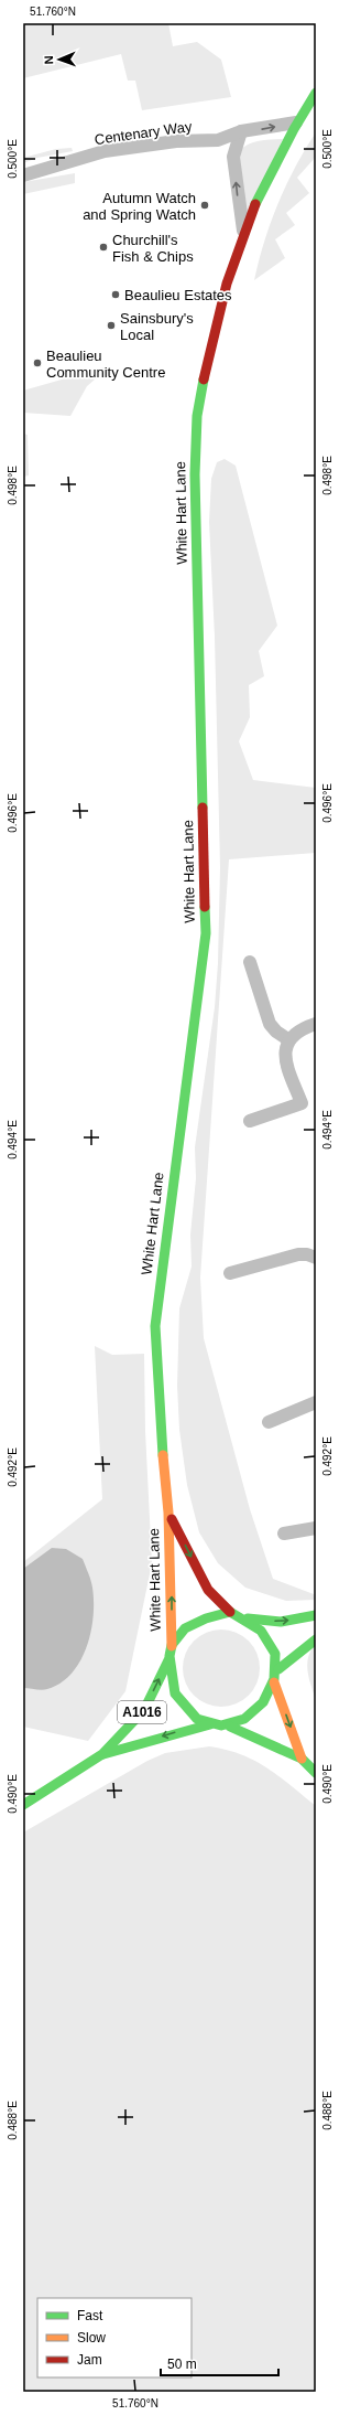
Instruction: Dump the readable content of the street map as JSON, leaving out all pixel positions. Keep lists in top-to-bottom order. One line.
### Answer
{"streets":{"street":["Centenary Way","White Hart Lane","A1016"]},"crossings":[["Centenary Way","White Hart Lane"],["White Hart Lane","A1016"]],"places":["Autumn Watch and Spring Watch","Churchill's Fish & Chips","Beaulieu Estates","Sainsbury's Local","Beaulieu Community Centre"],"legend":["Fast","Slow","Jam"],"scale_bar":"50 m","north":"left","coordinates":["51.760°N","0.500°E","0.498°E","0.496°E","0.494°E","0.492°E","0.490°E","0.488°E"]}
